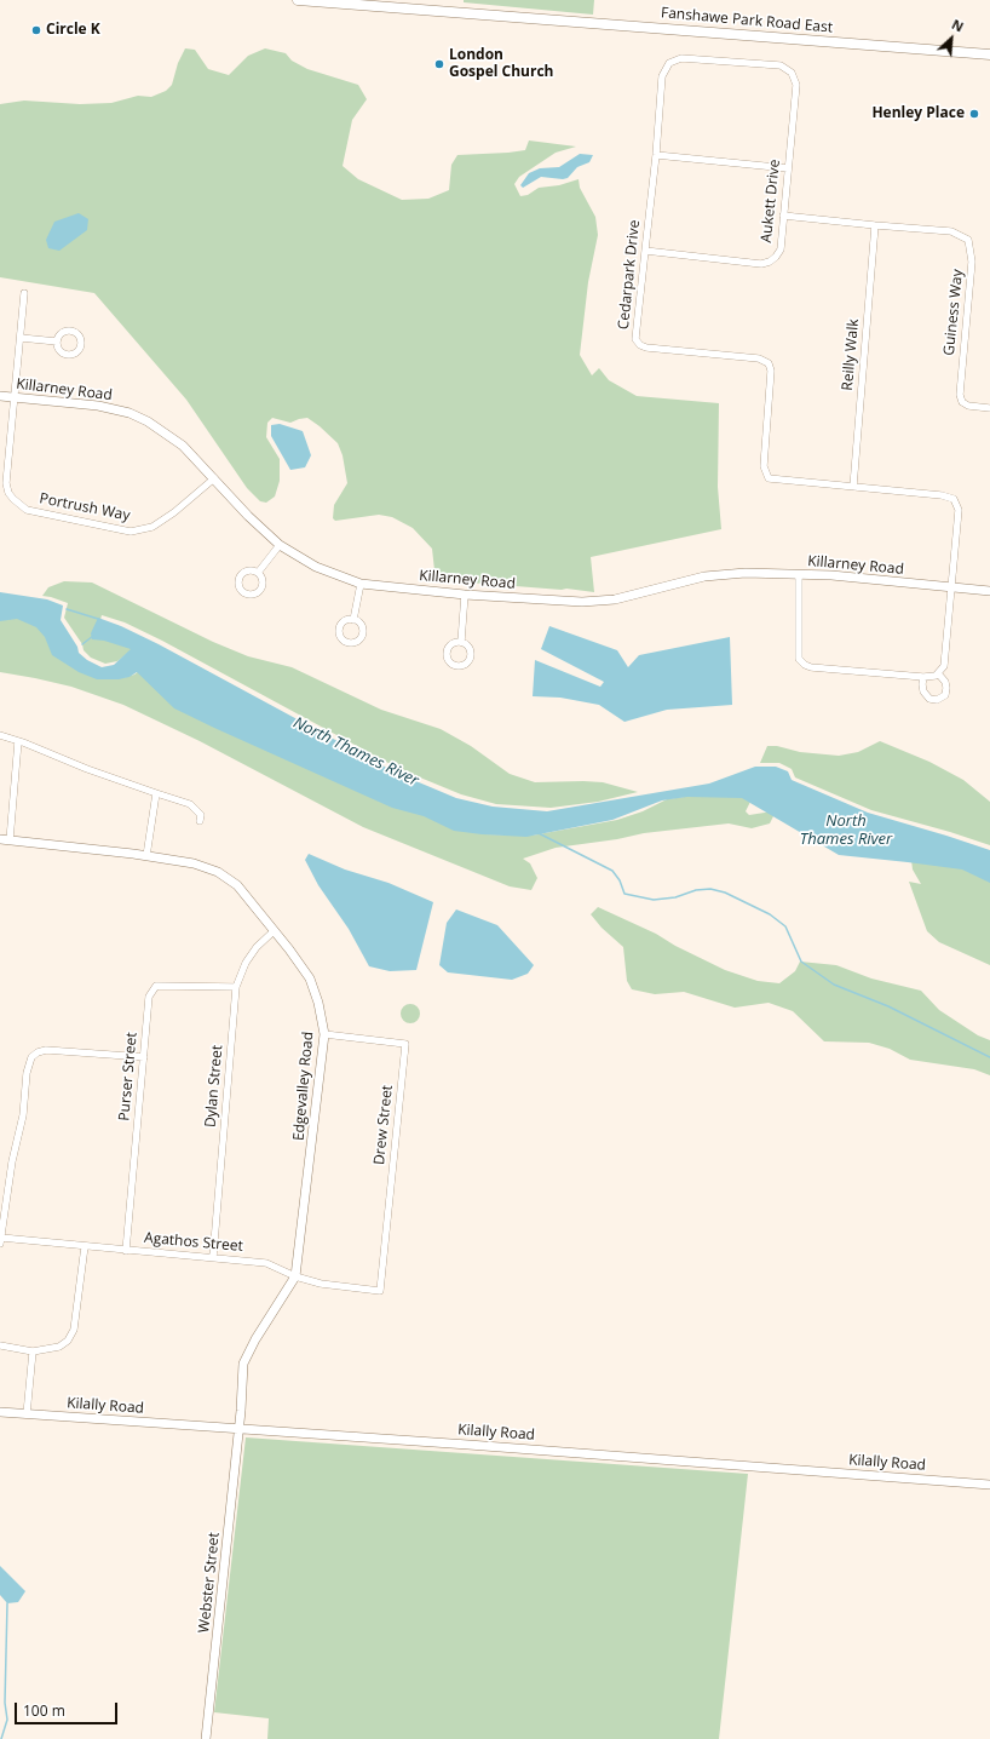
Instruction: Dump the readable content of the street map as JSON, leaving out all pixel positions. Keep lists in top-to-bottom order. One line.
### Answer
{"streets":{"main road":["Fanshawe Park Road East"],"street":["Aukett Drive","Cedarpark Drive","Guiness Way","Reilly Walk","Killarney Road","Portrush Way","Purser Street","Dylan Street","Edgevalley Road","Drew Street","Agathos Street","Kilally Road","Webster Street"]},"crossings":[["Aukett Drive","Cedarpark Drive"],["Aukett Drive","Guiness Way"],["Cedarpark Drive","Reilly Walk"],["Cedarpark Drive","Killarney Road"],["Guiness Way","Reilly Walk"],["Killarney Road","Portrush Way"],["Purser Street","Dylan Street"],["Purser Street","Agathos Street"],["Dylan Street","Edgevalley Road"],["Dylan Street","Agathos Street"],["Edgevalley Road","Drew Street"],["Edgevalley Road","Agathos Street"],["Edgevalley Road","Kilally Road"],["Edgevalley Road","Webster Street"],["Drew Street","Agathos Street"],["Kilally Road","Webster Street"]],"water":["North Thames River"],"places":["Circle K","London Gospel Church","Henley Place"],"scale_bar":"100 m","north":"top right"}
